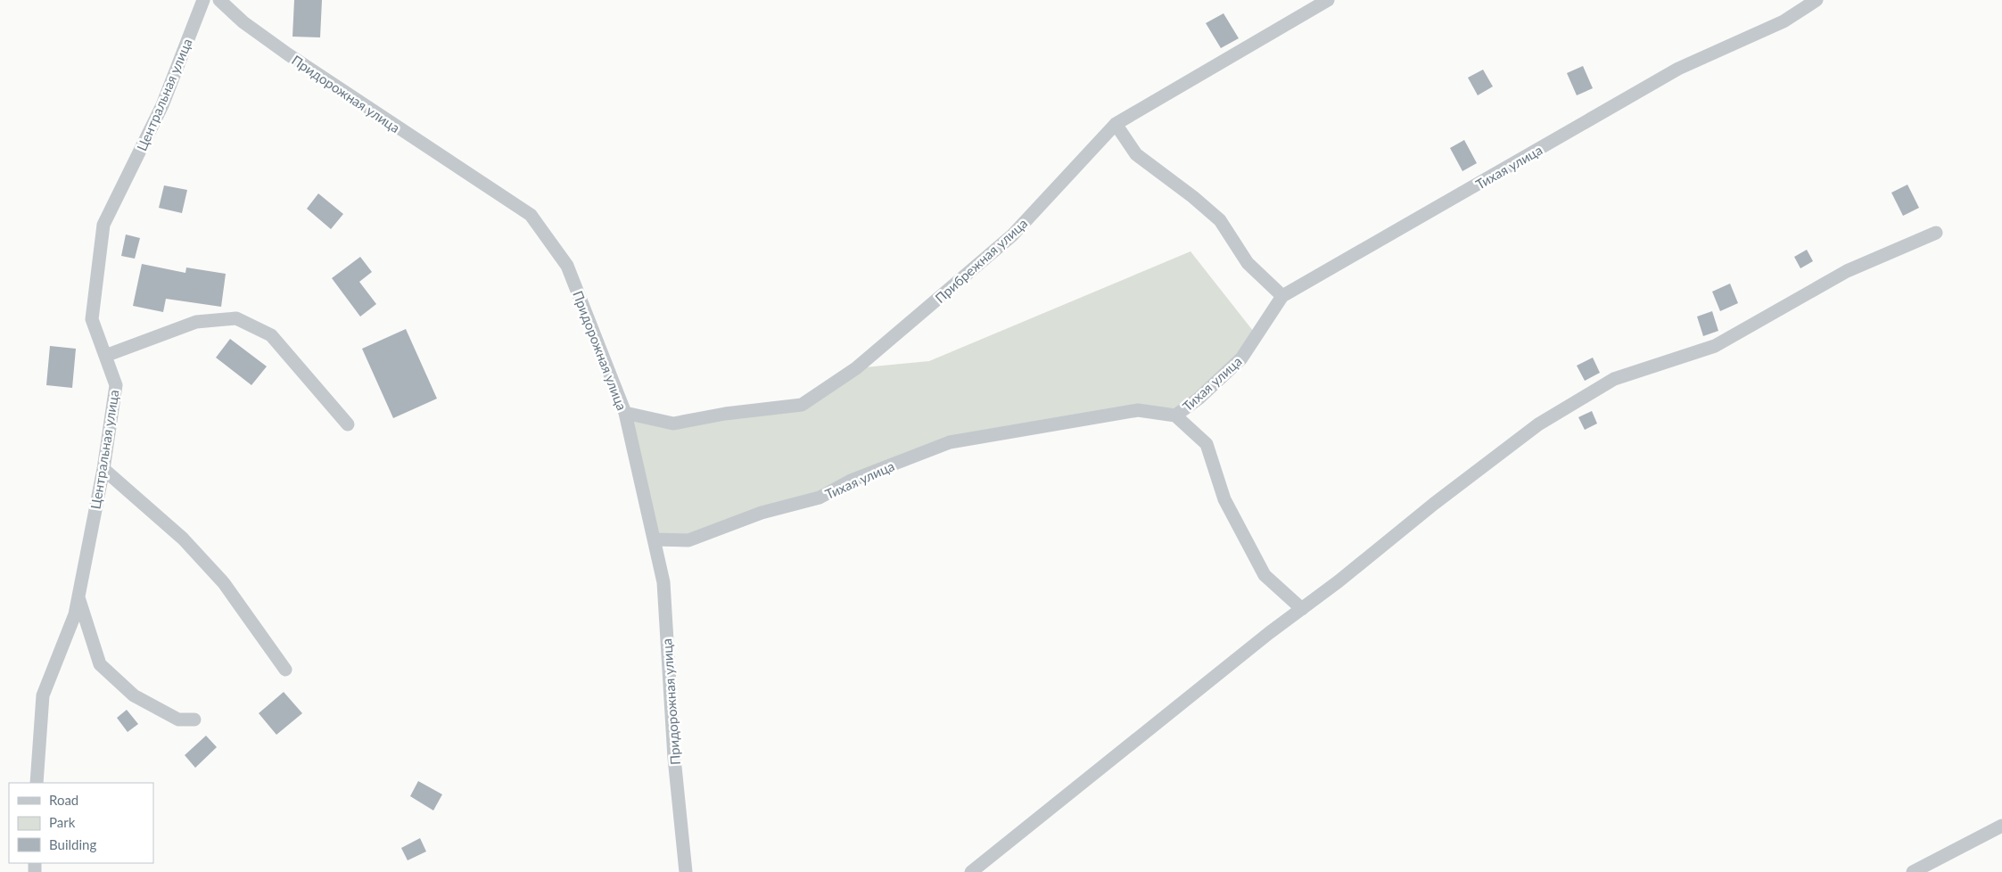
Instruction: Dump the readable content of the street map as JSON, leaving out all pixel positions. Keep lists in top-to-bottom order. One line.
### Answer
{"streets":{"street":["Придорожная улица","Центральная улица","Тихая улица","Прибрежная улица"]},"crossings":[["Придорожная улица","Тихая улица"],["Придорожная улица","Прибрежная улица"]],"legend":["Road","Park","Building"]}
